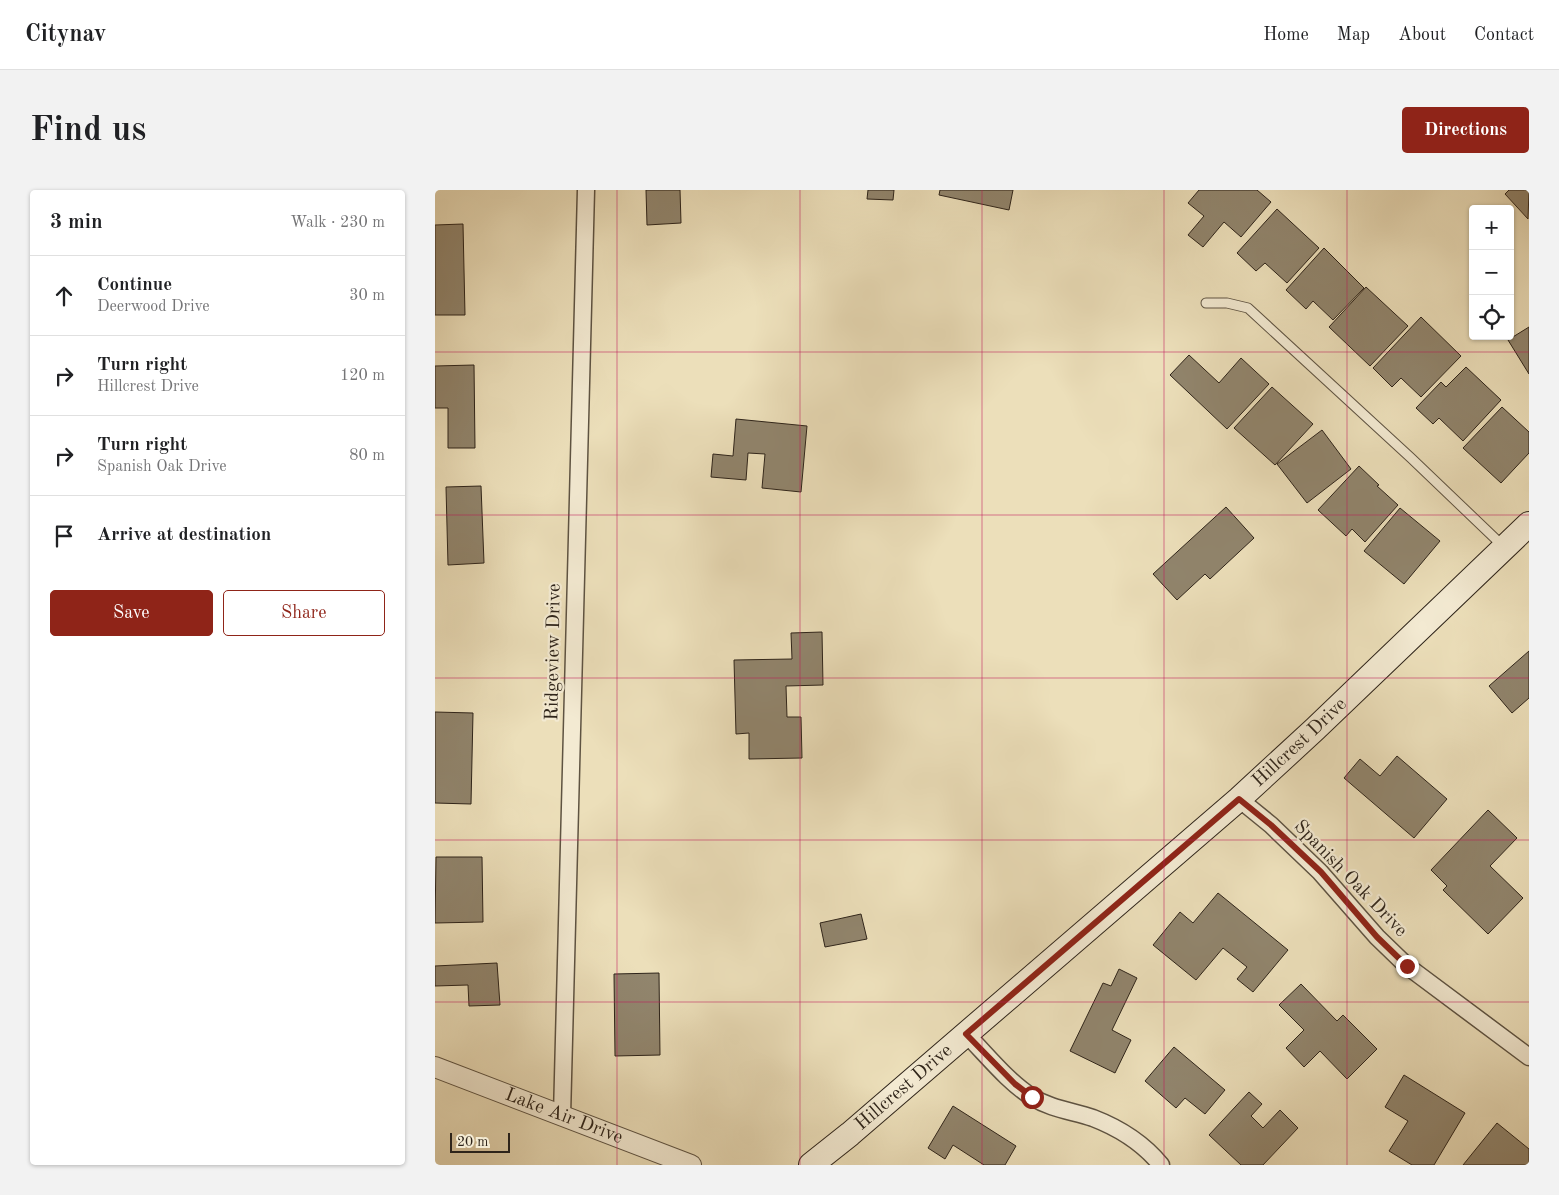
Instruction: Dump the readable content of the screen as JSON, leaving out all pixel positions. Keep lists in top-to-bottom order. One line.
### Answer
{"streets":{"main road":["Hillcrest Drive"],"street":["Ridgeview Drive","Spanish Oak Drive","Lake Air Drive"]},"crossings":[["Ridgeview Drive","Lake Air Drive"],["Hillcrest Drive","Spanish Oak Drive"]],"scale_bar":"20 m","page":{"header":"Citynav","nav":["Home","Map","About","Contact"],"buttons":["Directions",["Save","Share"]],"title":"Find us","heading":["3 min","Walk · 230 m"],"map_buttons":["+","−"],"list":[["Continue","Deerwood Drive","30 m"],["Turn right","Hillcrest Drive","120 m"],["Turn right","Spanish Oak Drive","80 m"],"Arrive at destination"],"scale":"20 m"}}
